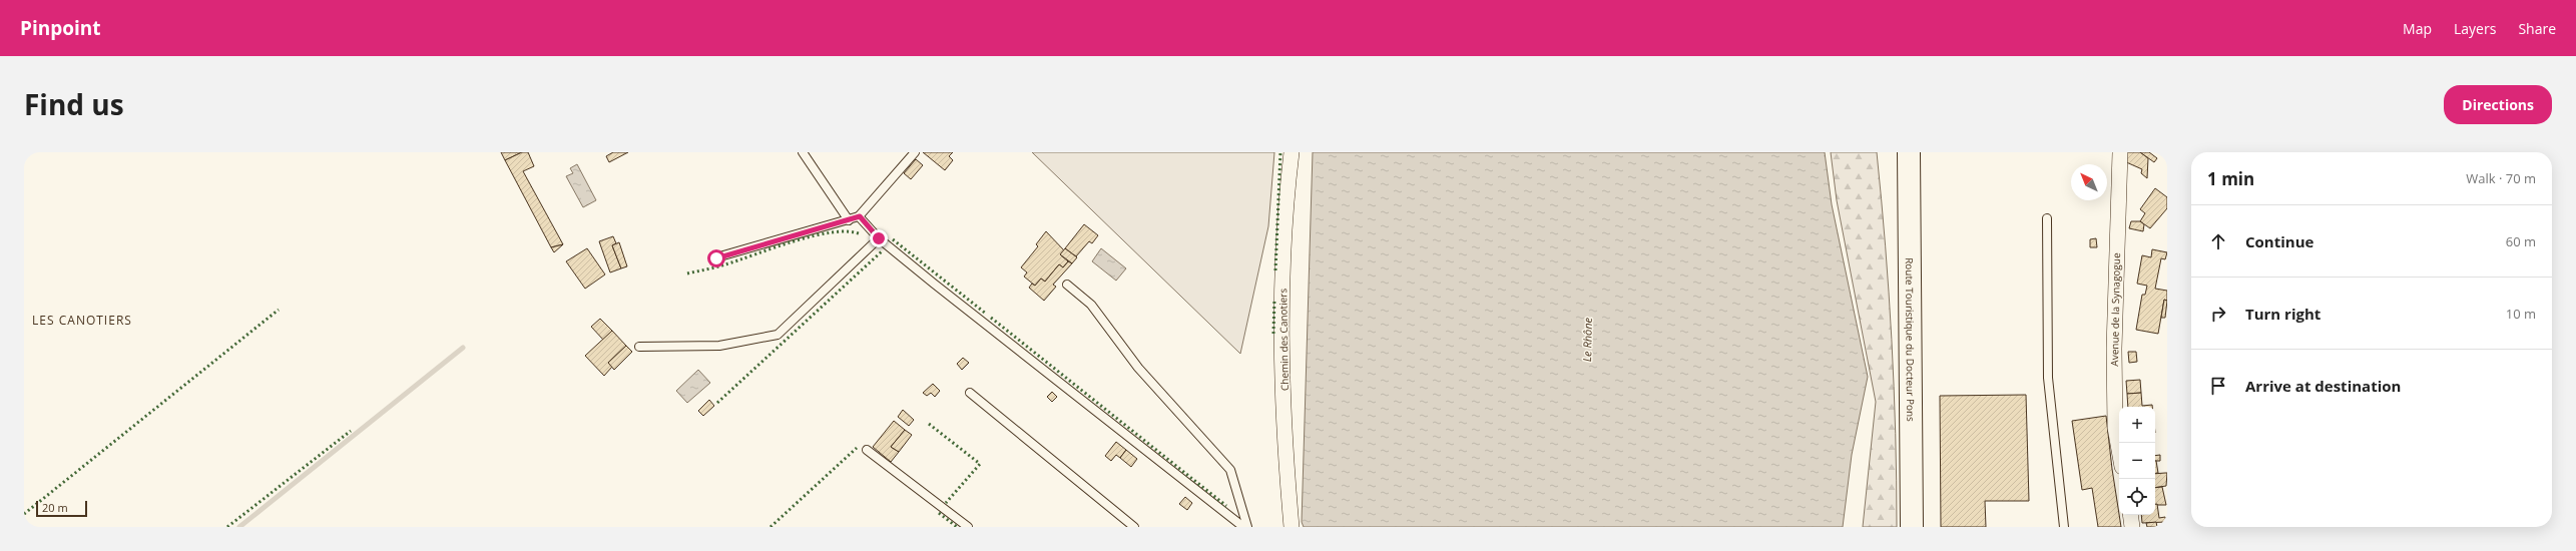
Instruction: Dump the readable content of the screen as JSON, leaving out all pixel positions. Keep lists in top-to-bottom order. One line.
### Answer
{"streets":{"highway":["Route Touristique du Docteur Pons"],"street":["Avenue de la Synagogue","Chemin des Canotiers"]},"districts":["LES CANOTIERS"],"water":["Le Rhône"],"scale_bar":"20 m","north":"top left","page":{"header":"Pinpoint","nav":["Map","Layers","Share"],"title":"Find us","buttons":"Directions","heading":["1 min","Walk · 70 m"],"list":[["Continue","60 m"],["Turn right","10 m"],"Arrive at destination"],"map_buttons":["+","−"],"scale":"20 m"}}
